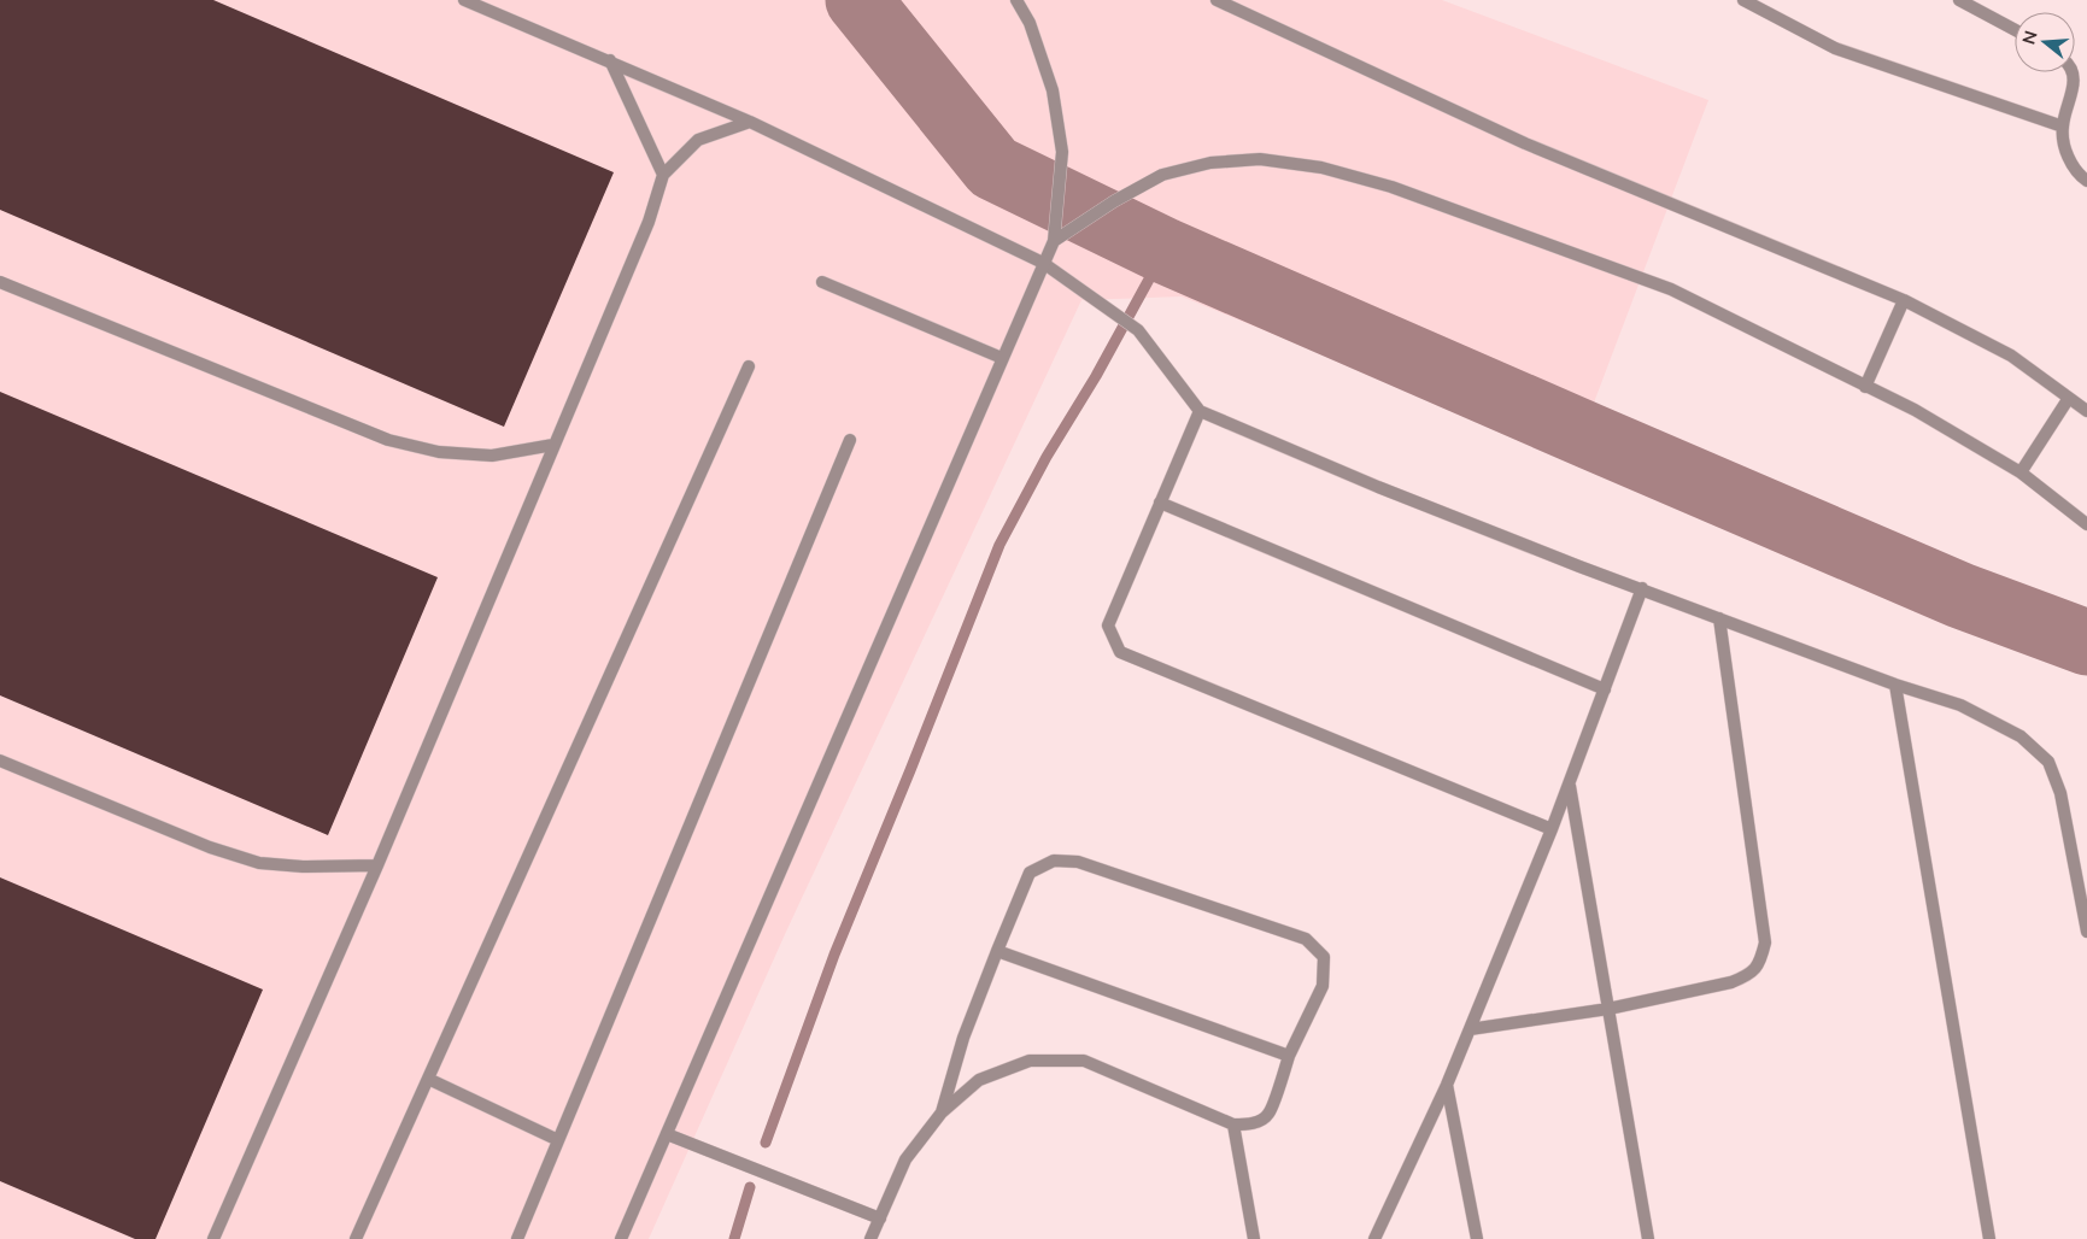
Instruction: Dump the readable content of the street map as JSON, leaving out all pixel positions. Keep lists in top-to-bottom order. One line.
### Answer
{"north":"left"}
